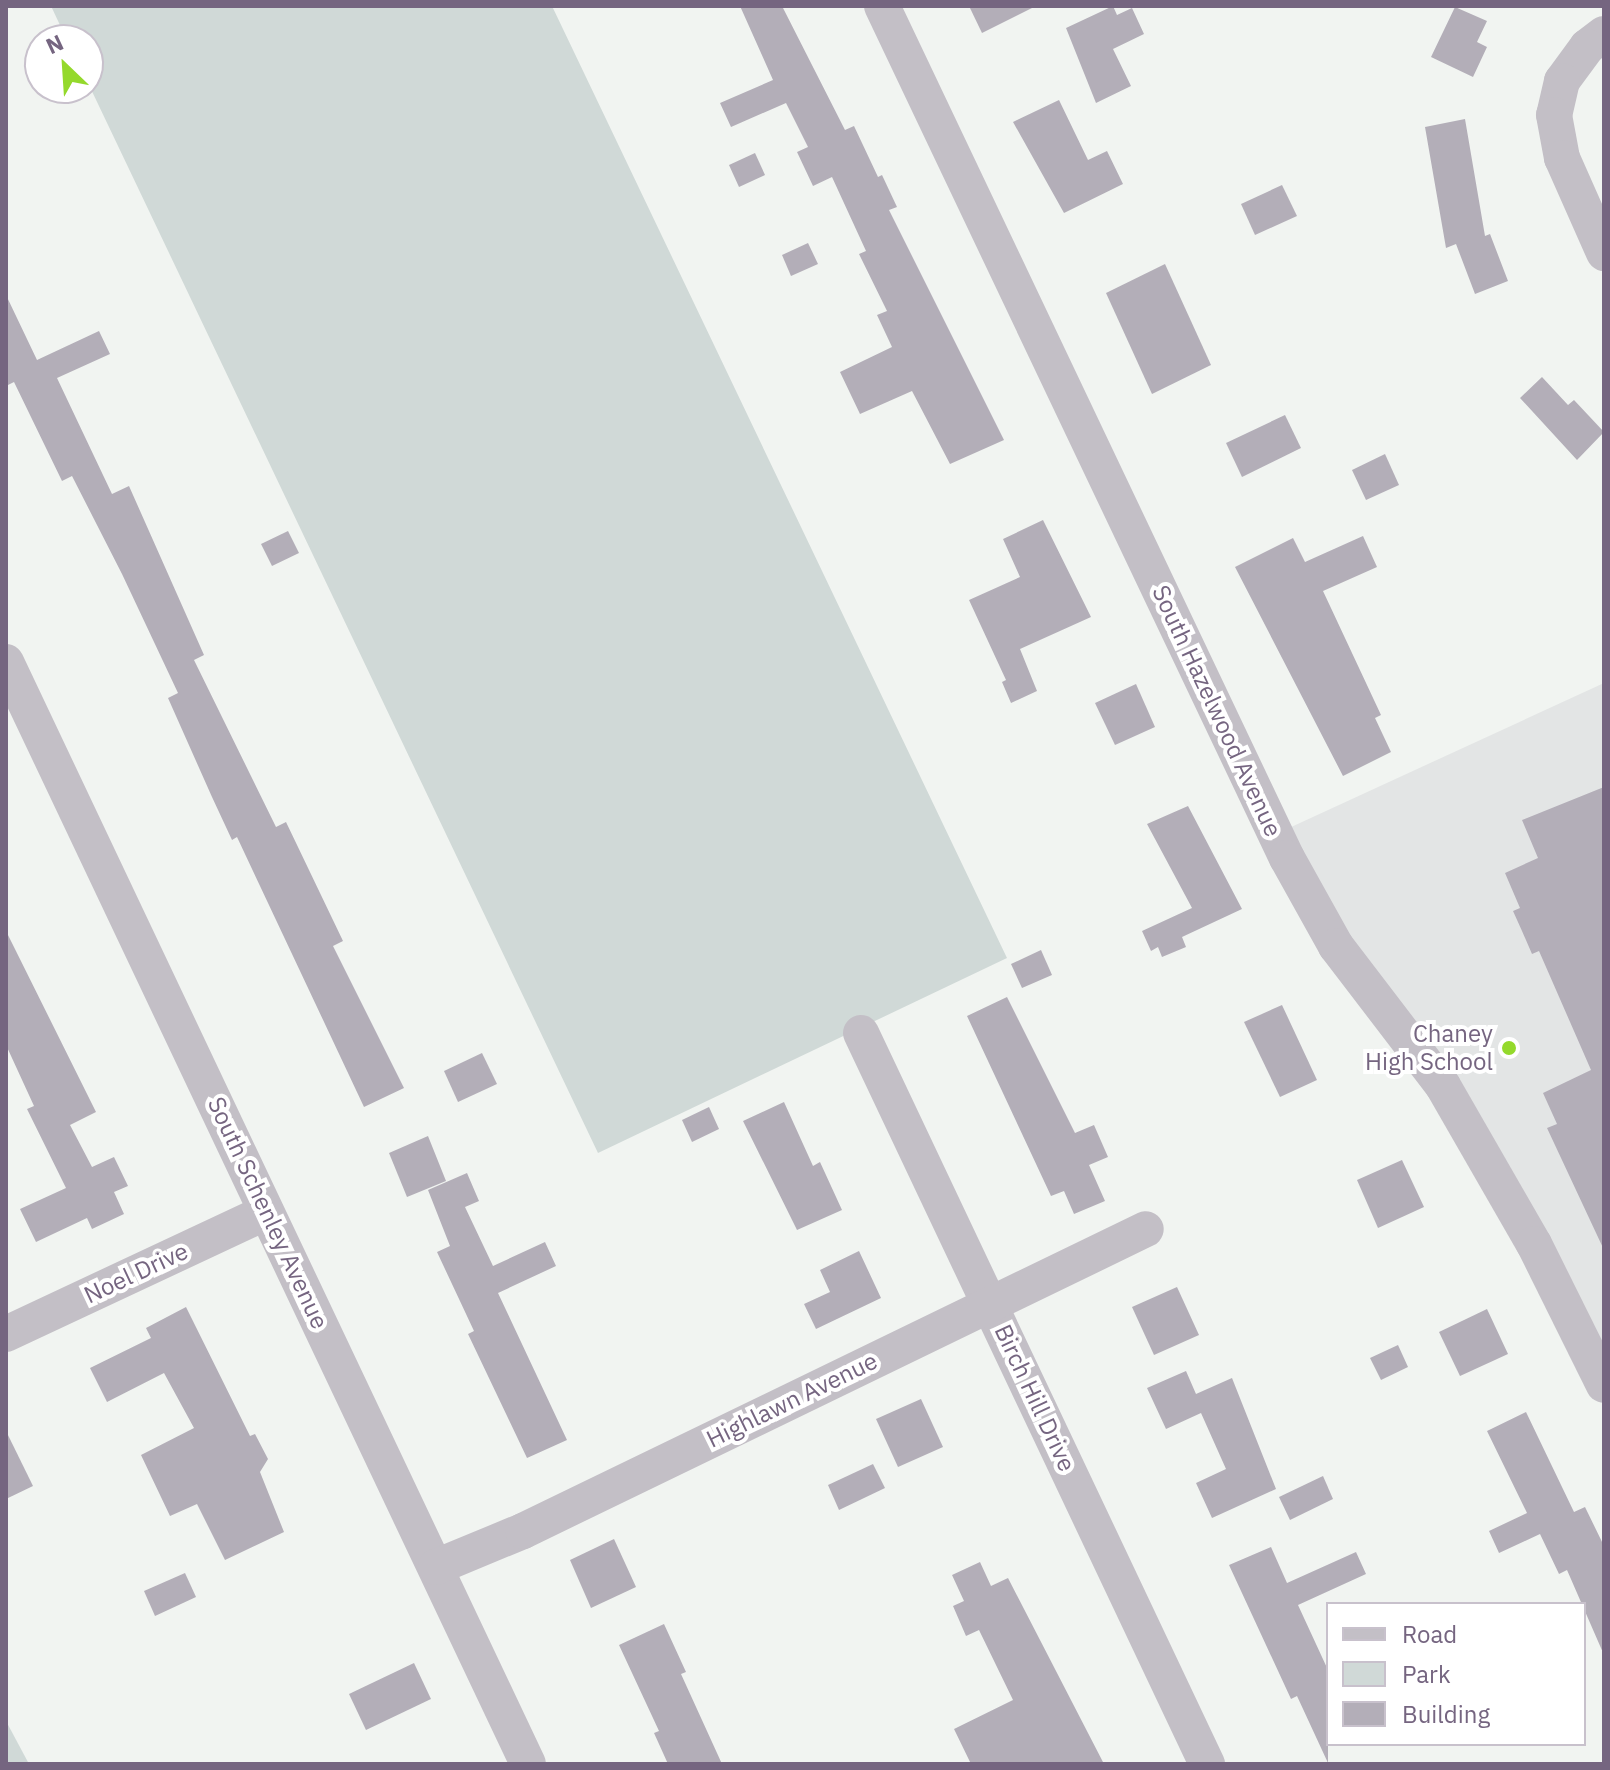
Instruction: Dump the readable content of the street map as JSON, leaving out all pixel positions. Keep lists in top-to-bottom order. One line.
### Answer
{"streets":{"street":["South Hazelwood Avenue","South Schenley Avenue","Noel Drive","Birch Hill Drive","Highlawn Avenue"]},"crossings":[["South Schenley Avenue","Noel Drive"],["South Schenley Avenue","Highlawn Avenue"],["Birch Hill Drive","Highlawn Avenue"]],"places":["Chaney High School"],"legend":["Road","Park","Building"],"north":"top left"}
